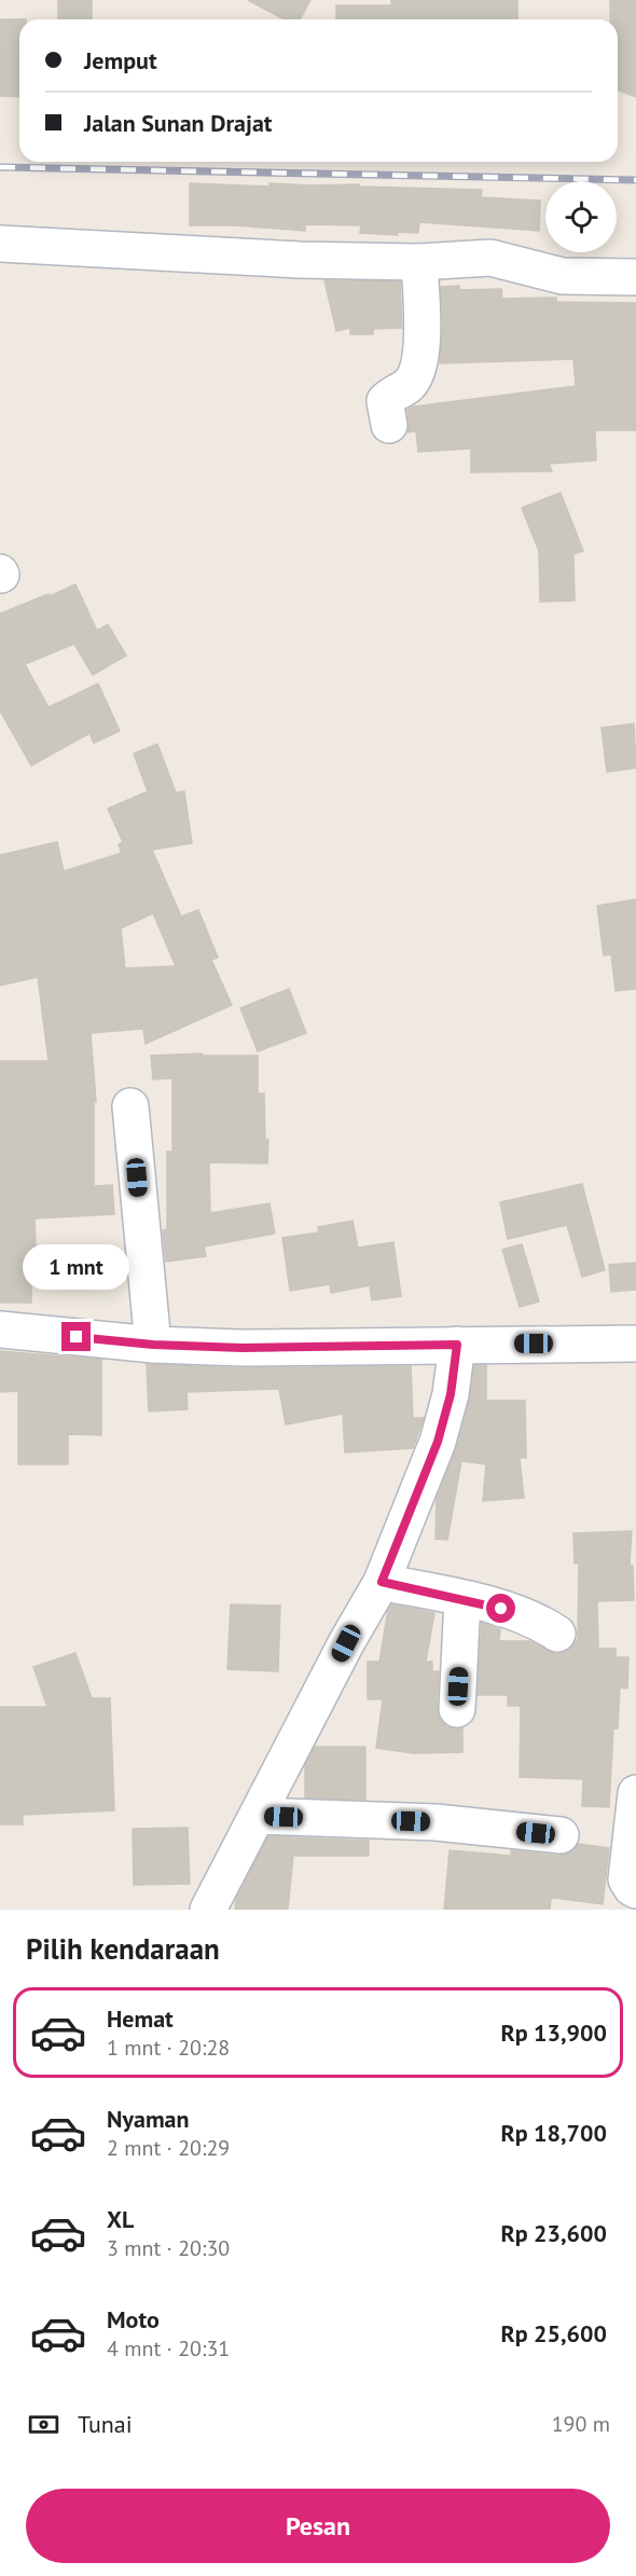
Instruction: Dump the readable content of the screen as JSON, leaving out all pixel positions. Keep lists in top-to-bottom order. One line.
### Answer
{"page":{"banner":["Jemput","Jalan Sunan Drajat"],"bubble":"1 mnt","heading":"Pilih kendaraan","list":[{"name":"Hemat","note":"1 mnt · 20:28","value":"Rp 13,900"},{"name":"Nyaman","note":"2 mnt · 20:29","value":"Rp 18,700"},{"name":"XL","note":"3 mnt · 20:30","value":"Rp 23,600"},{"name":"Moto","note":"4 mnt · 20:31","value":"Rp 25,600"}],"pay":["Tunai","190 m"],"buttons":"Pesan"}}
